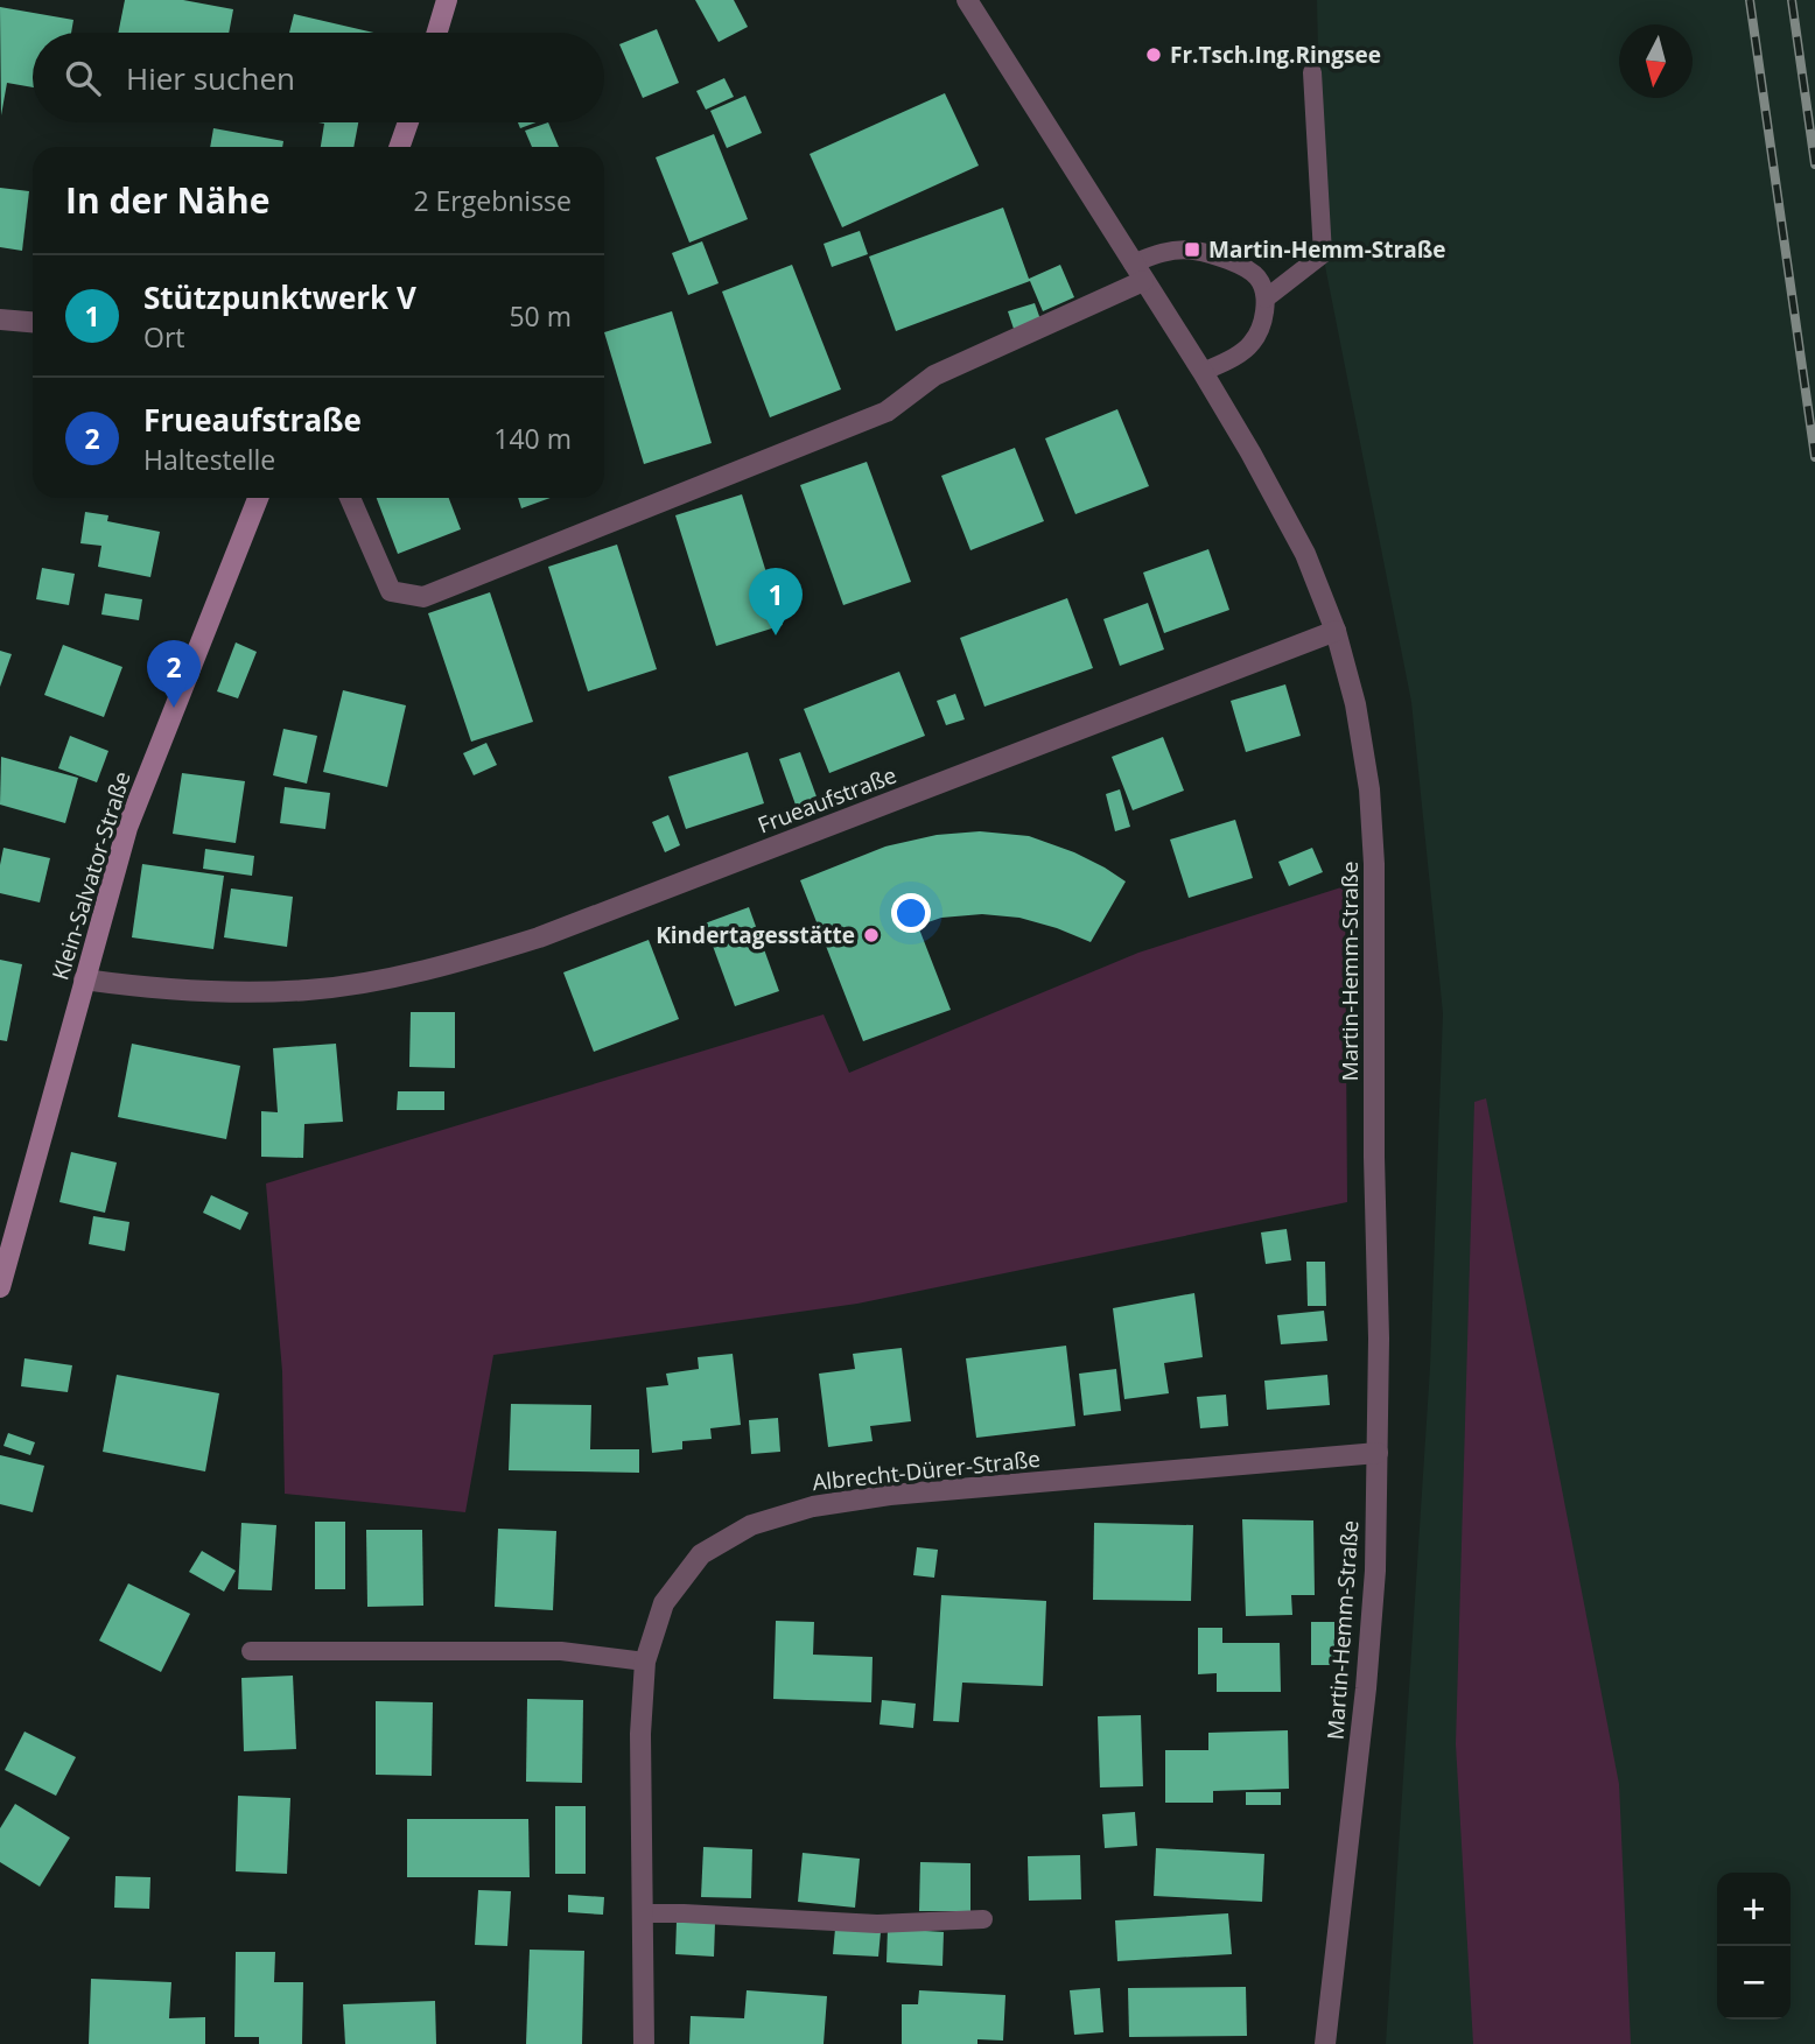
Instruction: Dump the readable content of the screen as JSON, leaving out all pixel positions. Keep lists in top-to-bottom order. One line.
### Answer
{"streets":{"street":["Frueaufstraße","Klein-Salvator-Straße","Martin-Hemm-Straße","Albrecht-Dürer-Straße"]},"crossings":[["Frueaufstraße","Klein-Salvator-Straße"],["Frueaufstraße","Martin-Hemm-Straße"],["Martin-Hemm-Straße","Albrecht-Dürer-Straße"]],"places":{"other":["Fr.Tsch.Ing.Ringsee","Kindertagesstätte"],"transit":["Martin-Hemm-Straße"]},"north":"bottom","page":{"search":"Hier suchen","heading":["In der Nähe","2 Ergebnisse"],"list":[{"mark":"1","name":"Stützpunktwerk V","note":"Ort","value":"50 m"},{"mark":"2","name":"Frueaufstraße","note":"Haltestelle","value":"140 m"}],"pins":["1","2"],"map_buttons":["+","−"]}}
